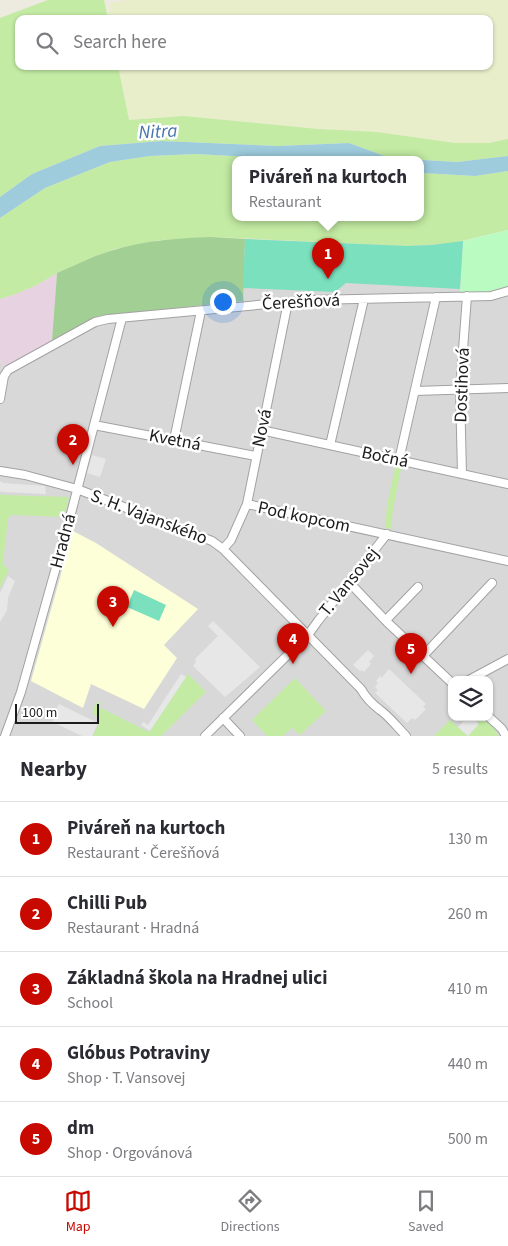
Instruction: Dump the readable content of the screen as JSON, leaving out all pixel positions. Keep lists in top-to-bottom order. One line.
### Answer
{"streets":{"street":["Čerešňová","Dostihová","Nová","Kvetná","Bočná","S. H. Vajanského","Pod kopcom","Hradná","T. Vansovej"]},"crossings":[["Čerešňová","Dostihová"],["Čerešňová","Nová"],["Čerešňová","Hradná"],["Dostihová","Bočná"],["Nová","Kvetná"],["Nová","Bočná"],["Nová","S. H. Vajanského"],["Nová","Pod kopcom"],["Kvetná","Hradná"],["S. H. Vajanského","Hradná"],["S. H. Vajanského","T. Vansovej"],["Pod kopcom","T. Vansovej"]],"water":["Nitra"],"scale_bar":"100 m","page":{"search":"Search here","popup":["Piváreň na kurtoch","Restaurant"],"pins":["1","2","3","4","5"],"scale":"100 m","heading":["Nearby","5 results"],"list":[{"mark":"1","name":"Piváreň na kurtoch","note":"Restaurant · Čerešňová","value":"130 m"},{"mark":"2","name":"Chilli Pub","note":"Restaurant · Hradná","value":"260 m"},{"mark":"3","name":"Základná škola na Hradnej ulici","note":"School","value":"410 m"},{"mark":"4","name":"Glóbus Potraviny","note":"Shop · T. Vansovej","value":"440 m"},{"mark":"5","name":"dm","note":"Shop · Orgovánová","value":"500 m"}],"nav":["Map","Directions","Saved"]}}
